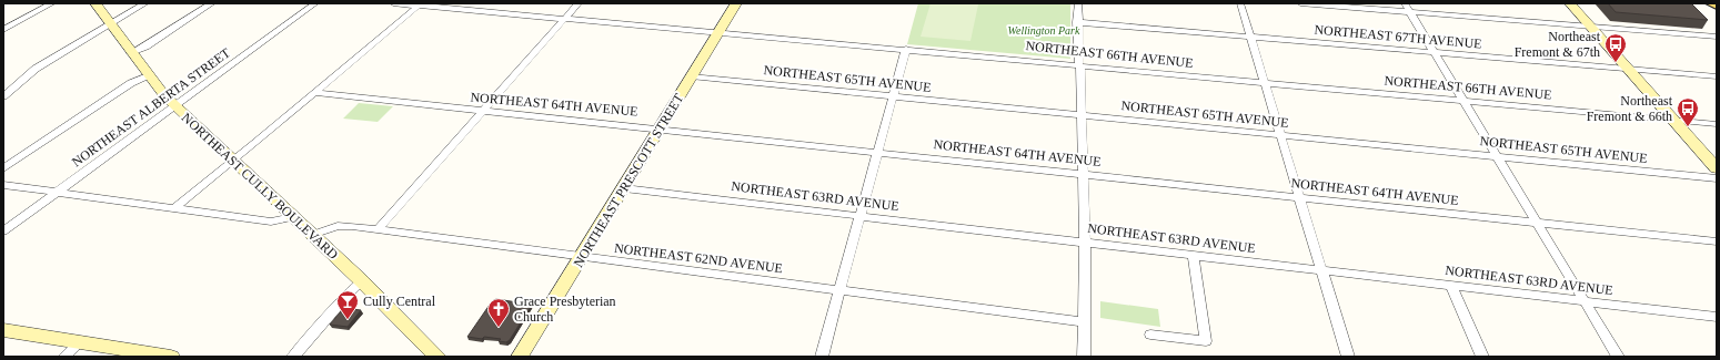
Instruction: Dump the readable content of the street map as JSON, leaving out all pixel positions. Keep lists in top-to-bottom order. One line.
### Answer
{"streets":{"main road":["NORTHEAST PRESCOTT STREET","NORTHEAST CULLY BOULEVARD"],"street":["NORTHEAST 67TH AVENUE","NORTHEAST 66TH AVENUE","NORTHEAST 65TH AVENUE","NORTHEAST 64TH AVENUE","NORTHEAST ALBERTA STREET","NORTHEAST 63RD AVENUE","NORTHEAST 62ND AVENUE"]},"crossings":[["NORTHEAST 66TH AVENUE","NORTHEAST PRESCOTT STREET"],["NORTHEAST 65TH AVENUE","NORTHEAST PRESCOTT STREET"],["NORTHEAST 64TH AVENUE","NORTHEAST PRESCOTT STREET"],["NORTHEAST ALBERTA STREET","NORTHEAST CULLY BOULEVARD"],["NORTHEAST PRESCOTT STREET","NORTHEAST 63RD AVENUE"],["NORTHEAST PRESCOTT STREET","NORTHEAST 62ND AVENUE"],["NORTHEAST CULLY BOULEVARD","NORTHEAST 62ND AVENUE"]],"parks":["Wellington Park"],"places":{"bus stop":["Northeast Fremont & 67th","Northeast Fremont & 66th"],"bar":["Cully Central"],"church":["Grace Presbyterian Church"]}}
